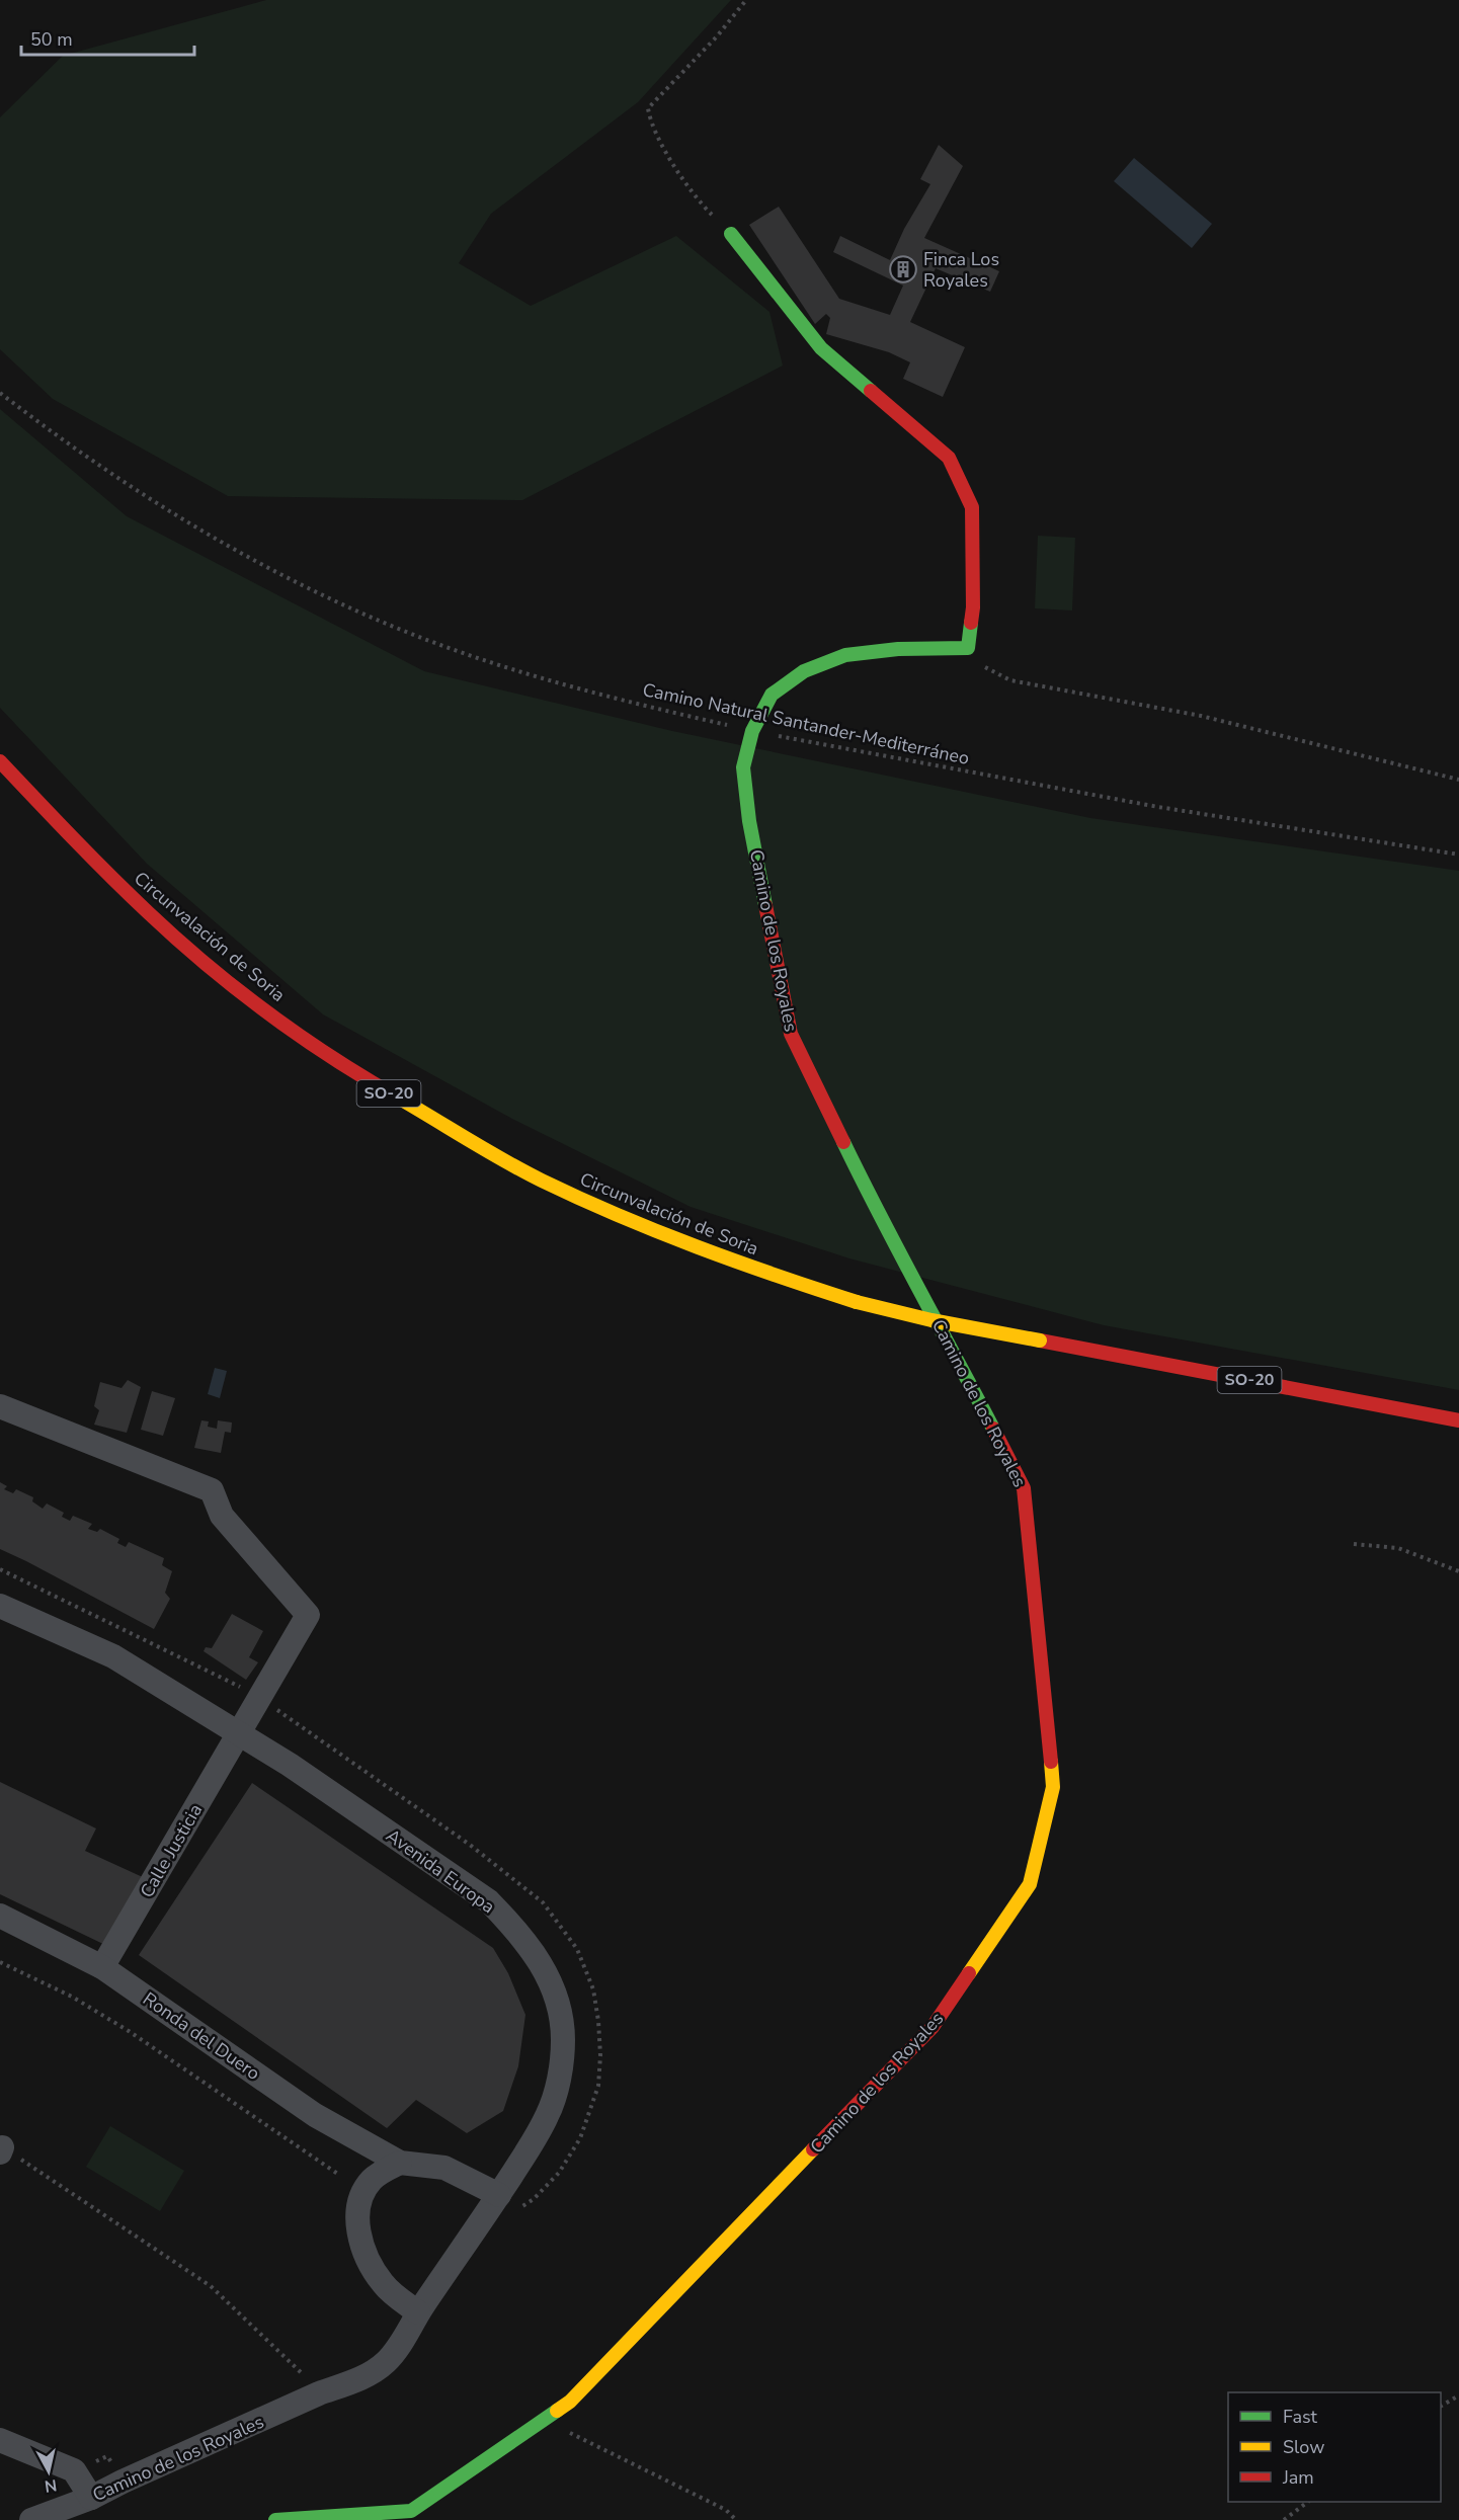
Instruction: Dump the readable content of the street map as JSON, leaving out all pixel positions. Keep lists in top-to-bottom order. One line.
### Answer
{"streets":{"main road":["Circunvalación de Soria","Camino de los Royales","SO-20"],"street":["Calle Justicia","Avenida Europa","Ronda del Duero"],"path":["Camino Natural Santander-Mediterráneo"]},"crossings":[["Camino Natural Santander-Mediterráneo","Camino de los Royales"],["Camino de los Royales","Avenida Europa"],["Calle Justicia","Avenida Europa"],["Calle Justicia","Ronda del Duero"],["Avenida Europa","Ronda del Duero"]],"places":{"building":["Finca Los Royales"]},"legend":["Fast","Slow","Jam"],"scale_bar":"50 m","north":"bottom"}
